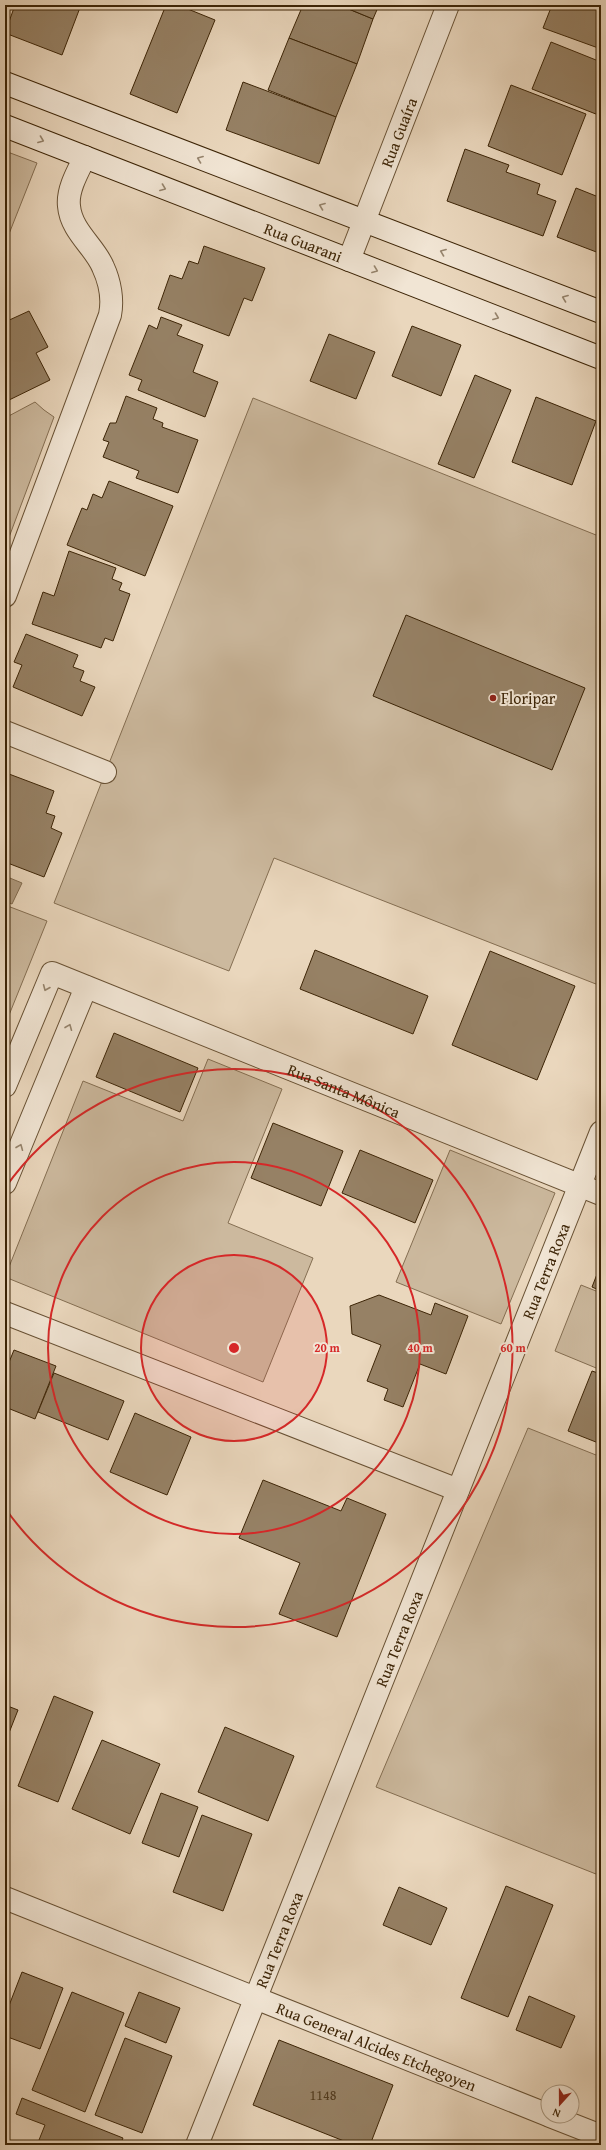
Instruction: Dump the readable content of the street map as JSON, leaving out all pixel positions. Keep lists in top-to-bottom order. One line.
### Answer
{"streets":{"street":["Rua Guaíra","Rua Guarani","Rua Santa Mônica","Rua Terra Roxa","Rua General Alcides Etchegoyen"]},"crossings":[["Rua Guaíra","Rua Guarani"],["Rua Santa Mônica","Rua Terra Roxa"],["Rua Terra Roxa","Rua General Alcides Etchegoyen"]],"places":["Floripar"],"house_numbers":["1148"],"north":"bottom","rings":["20 m","40 m","60 m"]}
